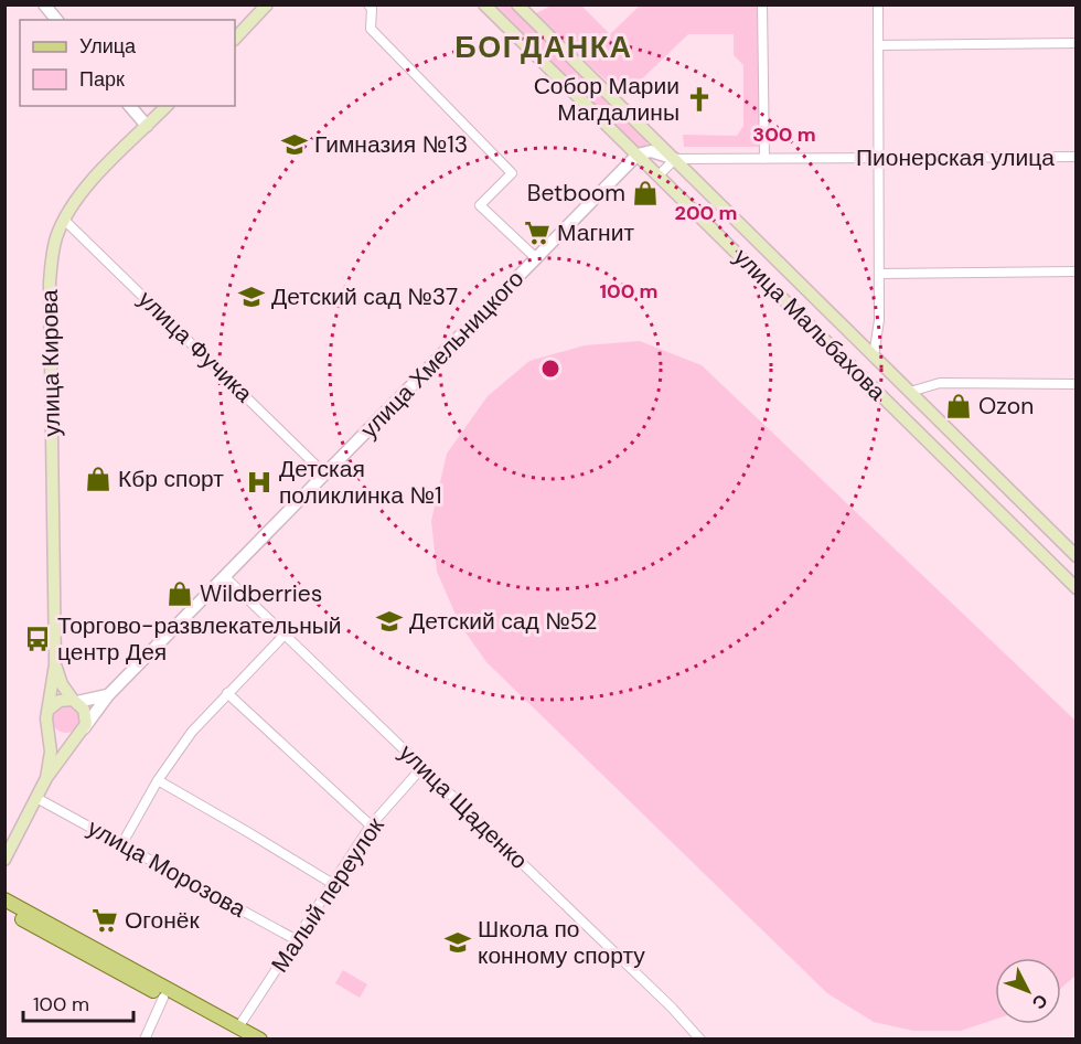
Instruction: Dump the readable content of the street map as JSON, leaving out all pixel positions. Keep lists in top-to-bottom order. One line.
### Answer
{"streets":{"main road":["улица Мальбахова","улица Кирова"],"street":["Пионерская улица","улица Фучика","улица Хмельницкого","улица Щаденко","улица Морозова","Малый переулок"]},"crossings":[["Пионерская улица","улица Мальбахова"],["улица Мальбахова","улица Хмельницкого"],["улица Фучика","улица Хмельницкого"],["улица Фучика","улица Кирова"],["улица Хмельницкого","улица Щаденко"],["улица Щаденко","Малый переулок"],["улица Морозова","Малый переулок"]],"districts":["БОГДАНКА"],"places":{"church":["Собор Марии Магдалины"],"school or university":["Гимназия №13","Детский сад №37","Детский сад №52","Школа по конному спорту"],"shop":["Betboom","Ozon","Кбр спорт","Wildberries"],"supermarket":["Магнит","Огонёк"],"hospital":["Детская поликлинка №1"],"bus stop":["Торгово-развлекательный центр Дея"]},"legend":["Улица","Парк"],"scale_bar":"100 m","north":"bottom right","rings":["300 m","200 m","100 m"]}
